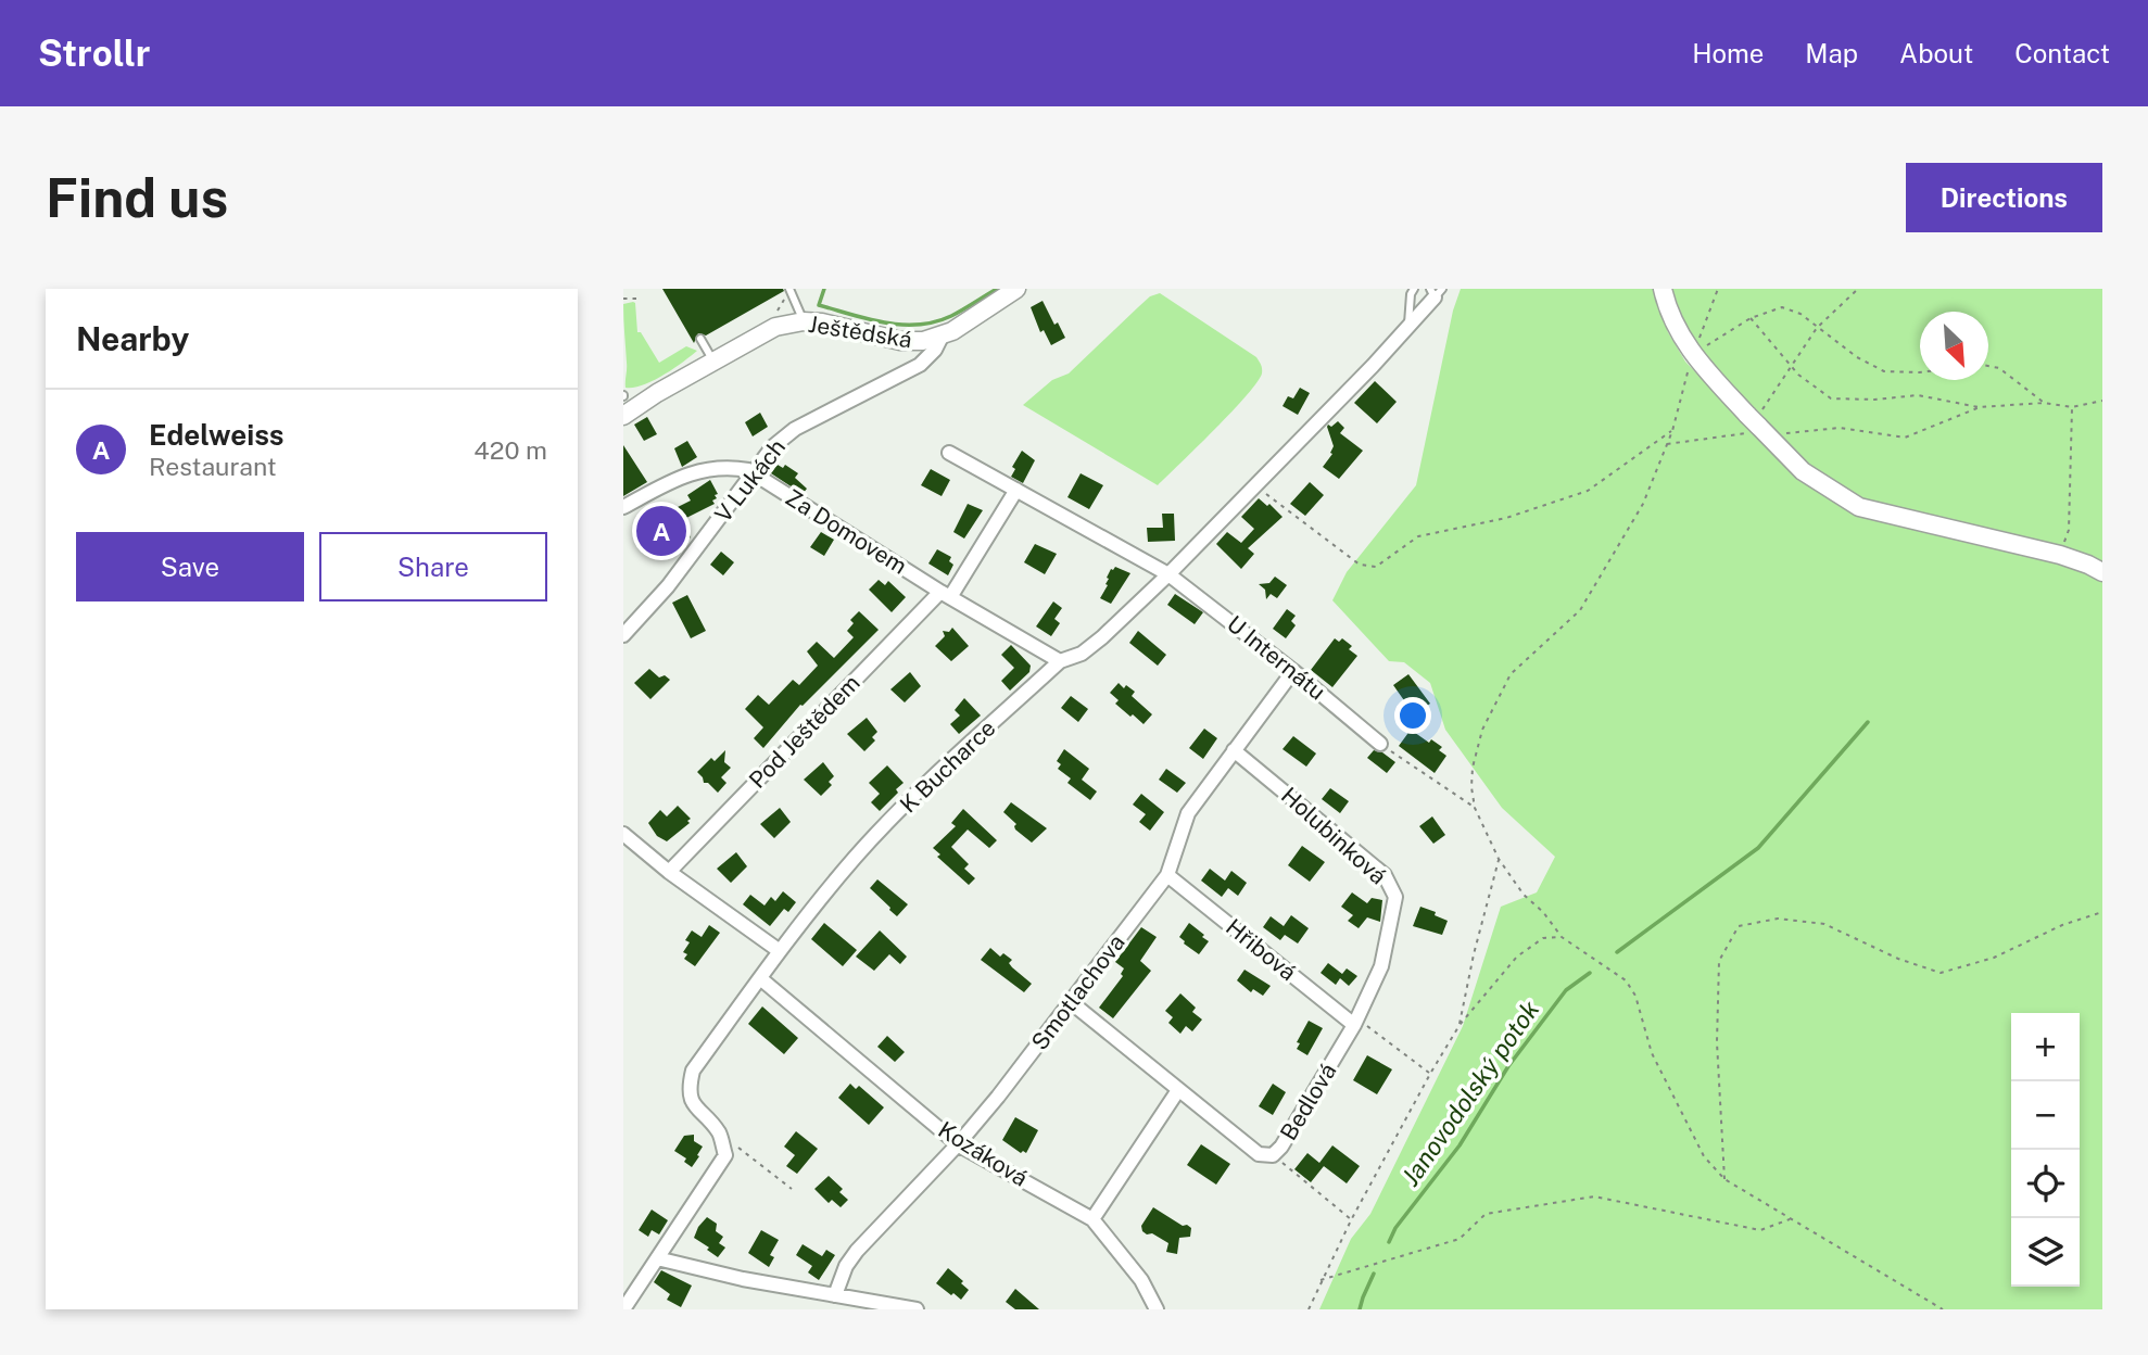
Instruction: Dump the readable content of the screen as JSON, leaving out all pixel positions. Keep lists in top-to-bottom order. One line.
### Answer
{"streets":{"street":["Ještědská","V Lukách","Za Domovem","U Internátu","Pod Ještědem","K Bucharce","Holubinková","Hřibová","Smotlachova","Bedlová","Kozáková"]},"crossings":[["Ještědská","V Lukách"],["V Lukách","Za Domovem"],["Za Domovem","Pod Ještědem"],["Za Domovem","K Bucharce"],["U Internátu","Pod Ještědem"],["U Internátu","K Bucharce"],["U Internátu","Smotlachova"],["K Bucharce","Kozáková"],["Holubinková","Hřibová"],["Holubinková","Smotlachova"],["Holubinková","Bedlová"],["Hřibová","Smotlachova"],["Hřibová","Bedlová"],["Smotlachova","Bedlová"],["Smotlachova","Kozáková"]],"water":["Janovodolský potok"],"north":"bottom right","page":{"header":"Strollr","nav":["Home","Map","About","Contact"],"buttons":["Directions",["Save","Share"]],"title":"Find us","heading":"Nearby","list":[{"mark":"A","name":"Edelweiss","note":"Restaurant","value":"420 m"}],"pins":"A","map_buttons":["+","−"]}}
